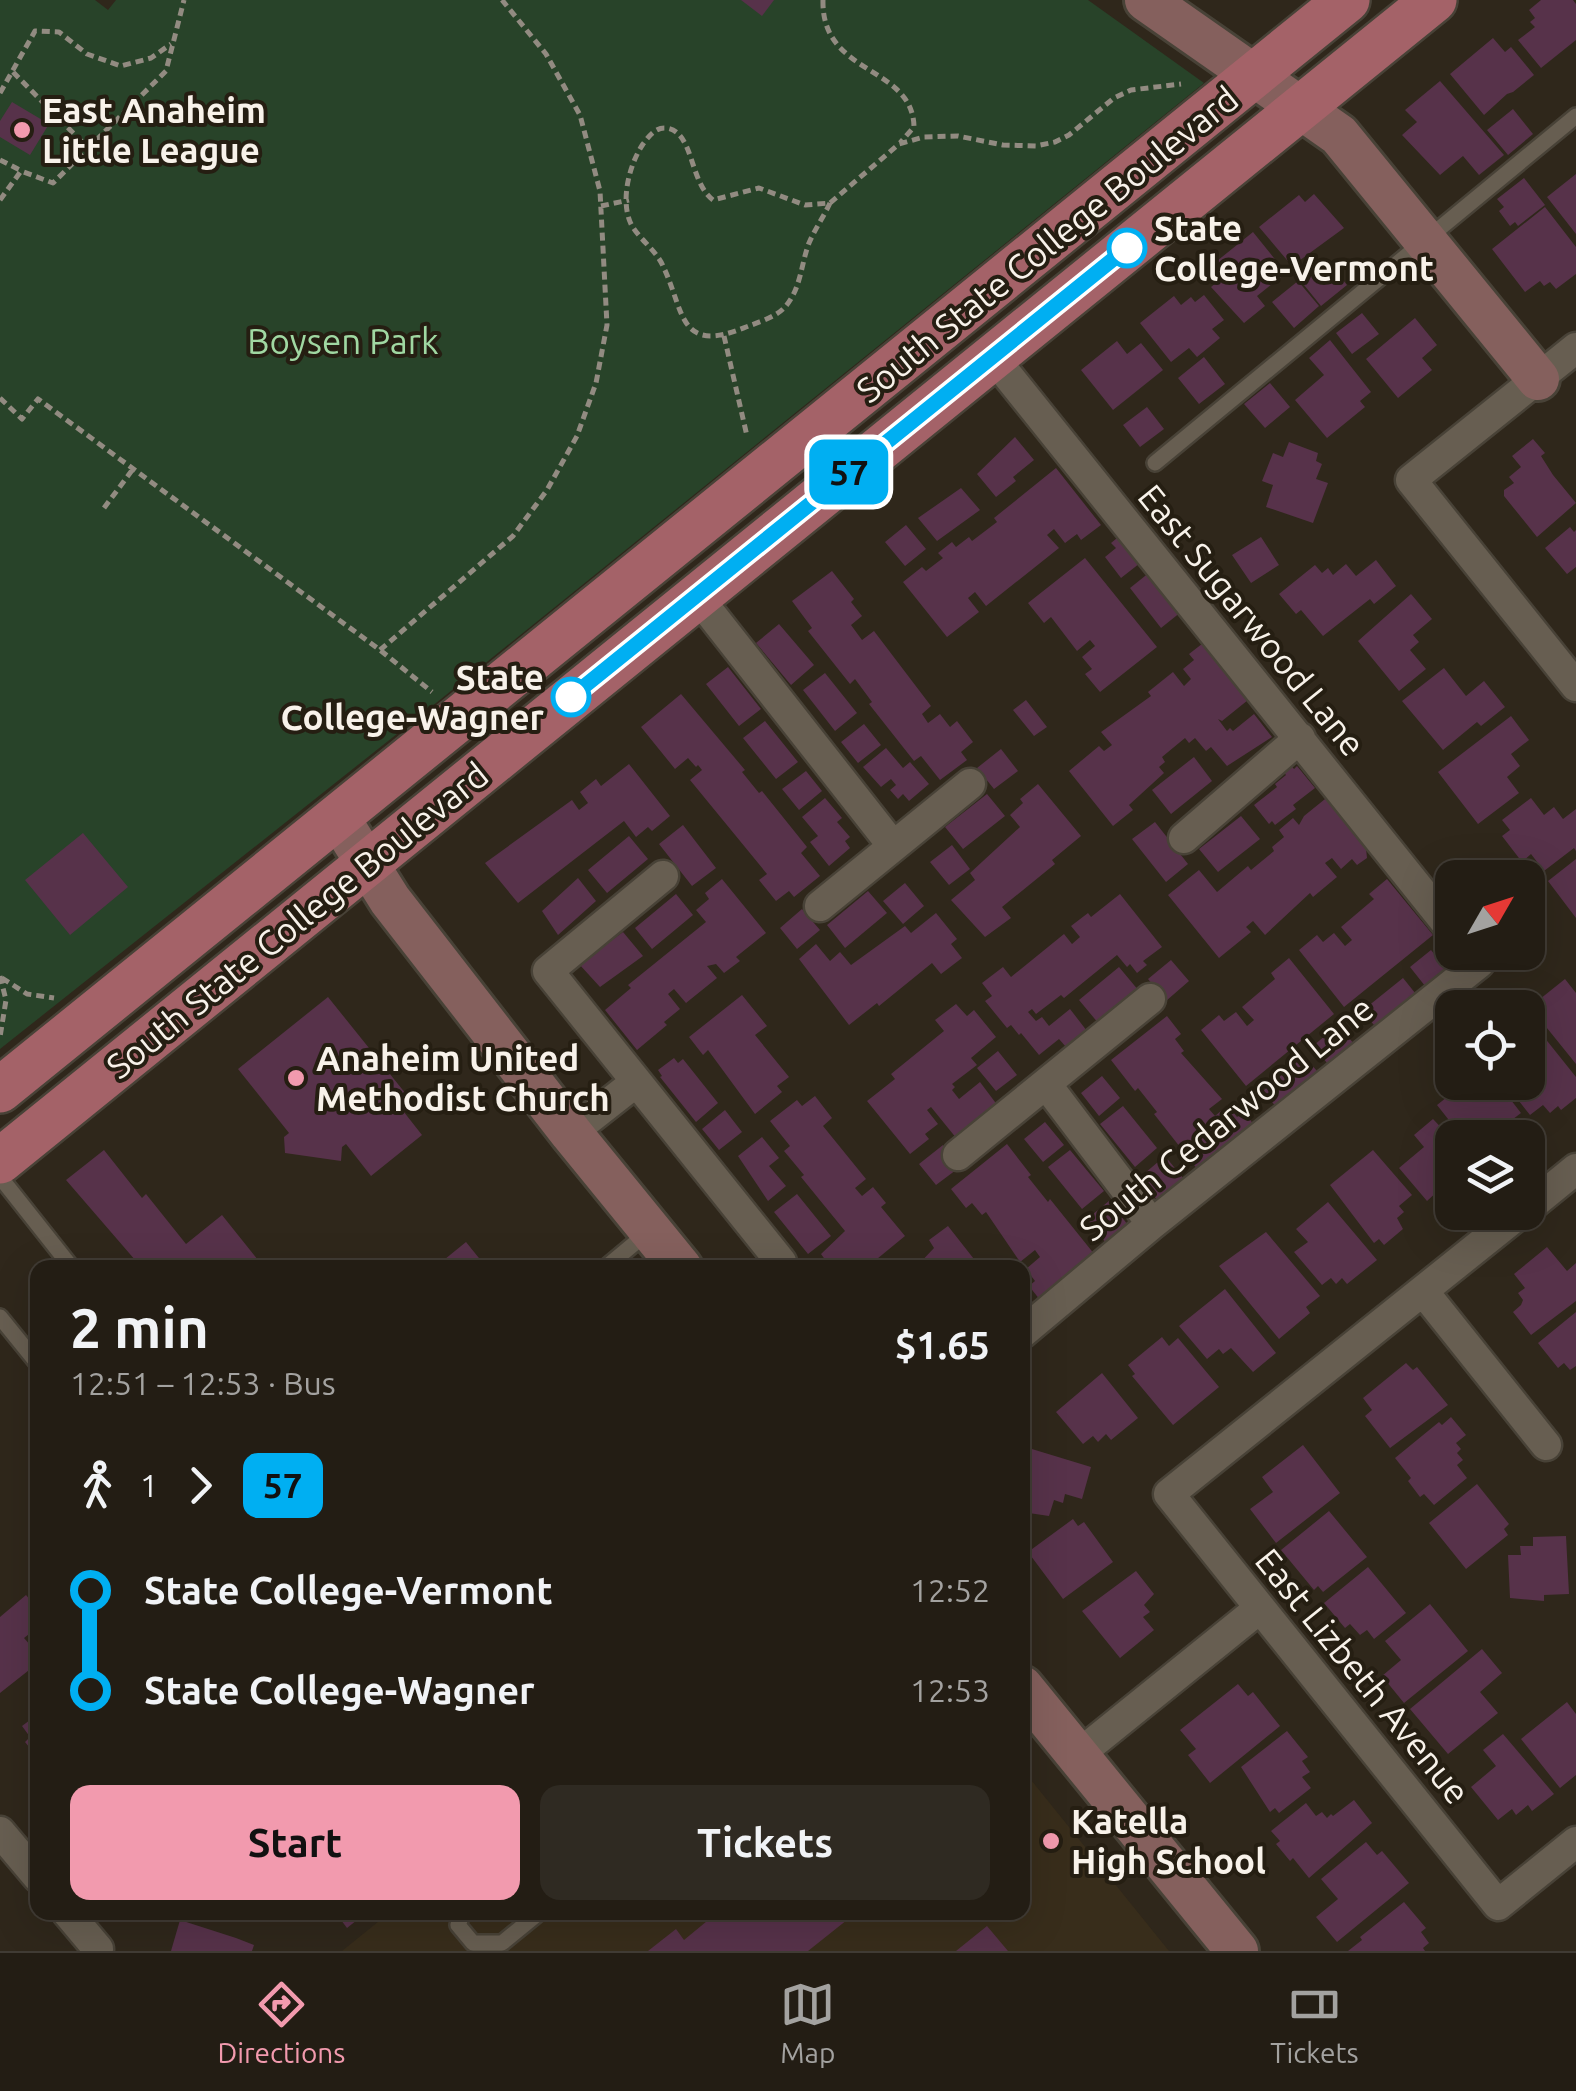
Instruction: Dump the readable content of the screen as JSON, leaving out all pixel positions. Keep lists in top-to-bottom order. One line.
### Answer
{"streets":{"main road":["South State College Boulevard"],"street":["East Sugarwood Lane","South Cedarwood Lane","East Lizbeth Avenue"]},"crossings":[["South State College Boulevard","East Sugarwood Lane"]],"parks":["Boysen Park"],"places":["East Anaheim Little League","State College-Vermont","State College-Wagner","Anaheim United Methodist Church","Katella High School"],"lines":["bus line 57"],"north":"top right","page":{"on_map":"57","heading":["2 min","12:51 – 12:53 · Bus","$1.65"],"legs":["1","57"],"list":[{"name":"State College-Vermont","value":"12:52"},{"name":"State College-Wagner","value":"12:53"}],"buttons":["Start","Tickets"],"tabs":["Directions","Map","Tickets"]}}
